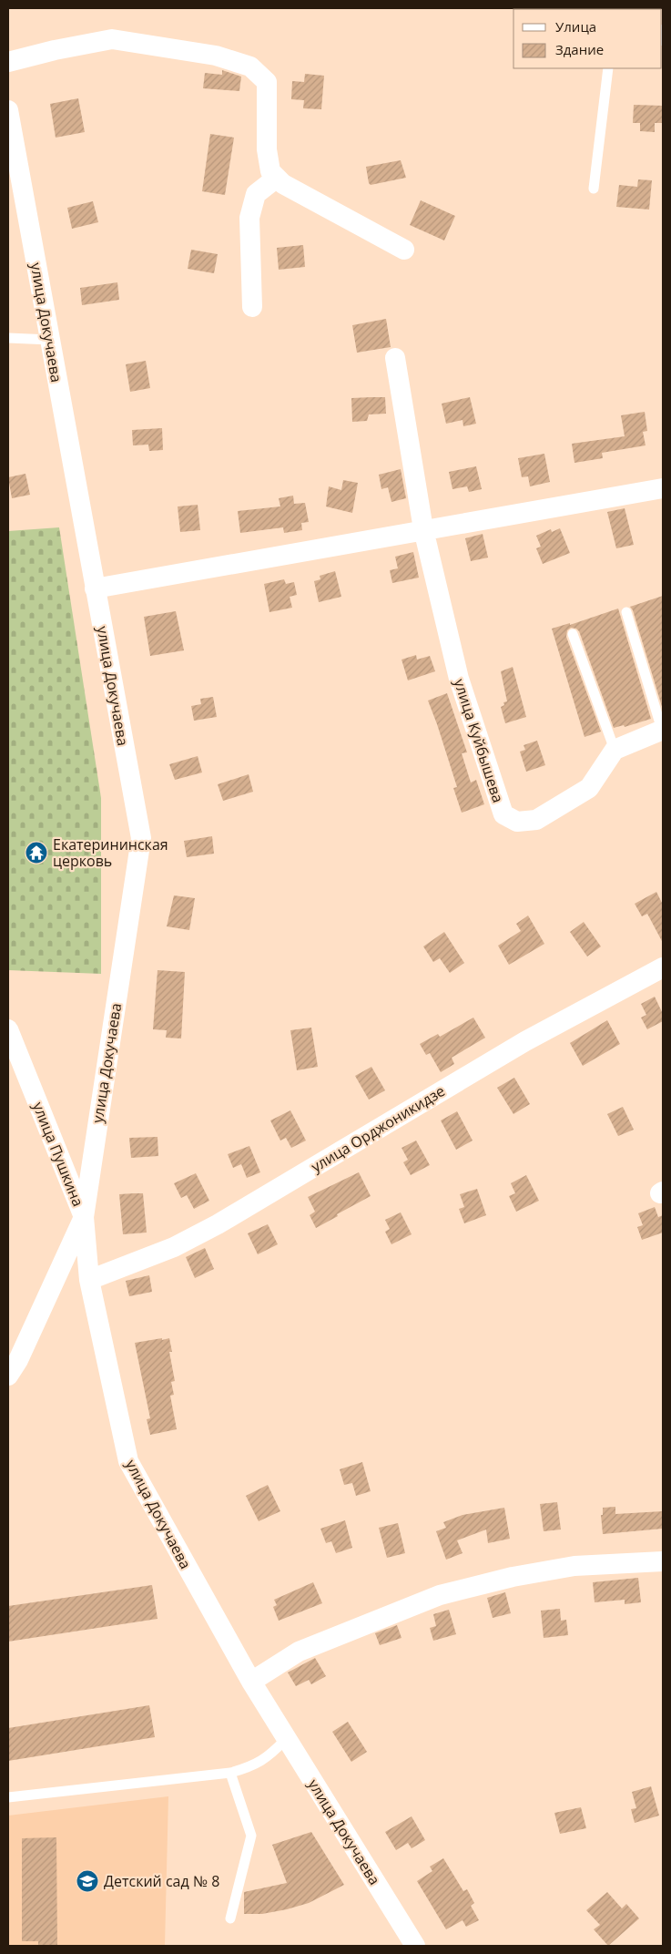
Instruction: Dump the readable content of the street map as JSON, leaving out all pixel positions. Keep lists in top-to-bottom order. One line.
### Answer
{"streets":{"street":["улица Докучаева","улица Куйбышева","улица Орджоникидзе","улица Пушкина"]},"crossings":[["улица Докучаева","улица Орджоникидзе"],["улица Докучаева","улица Пушкина"]],"places":{"temple":["Екатерининская церковь"],"school or university":["Детский сад № 8"]},"legend":["Улица","Здание"]}
